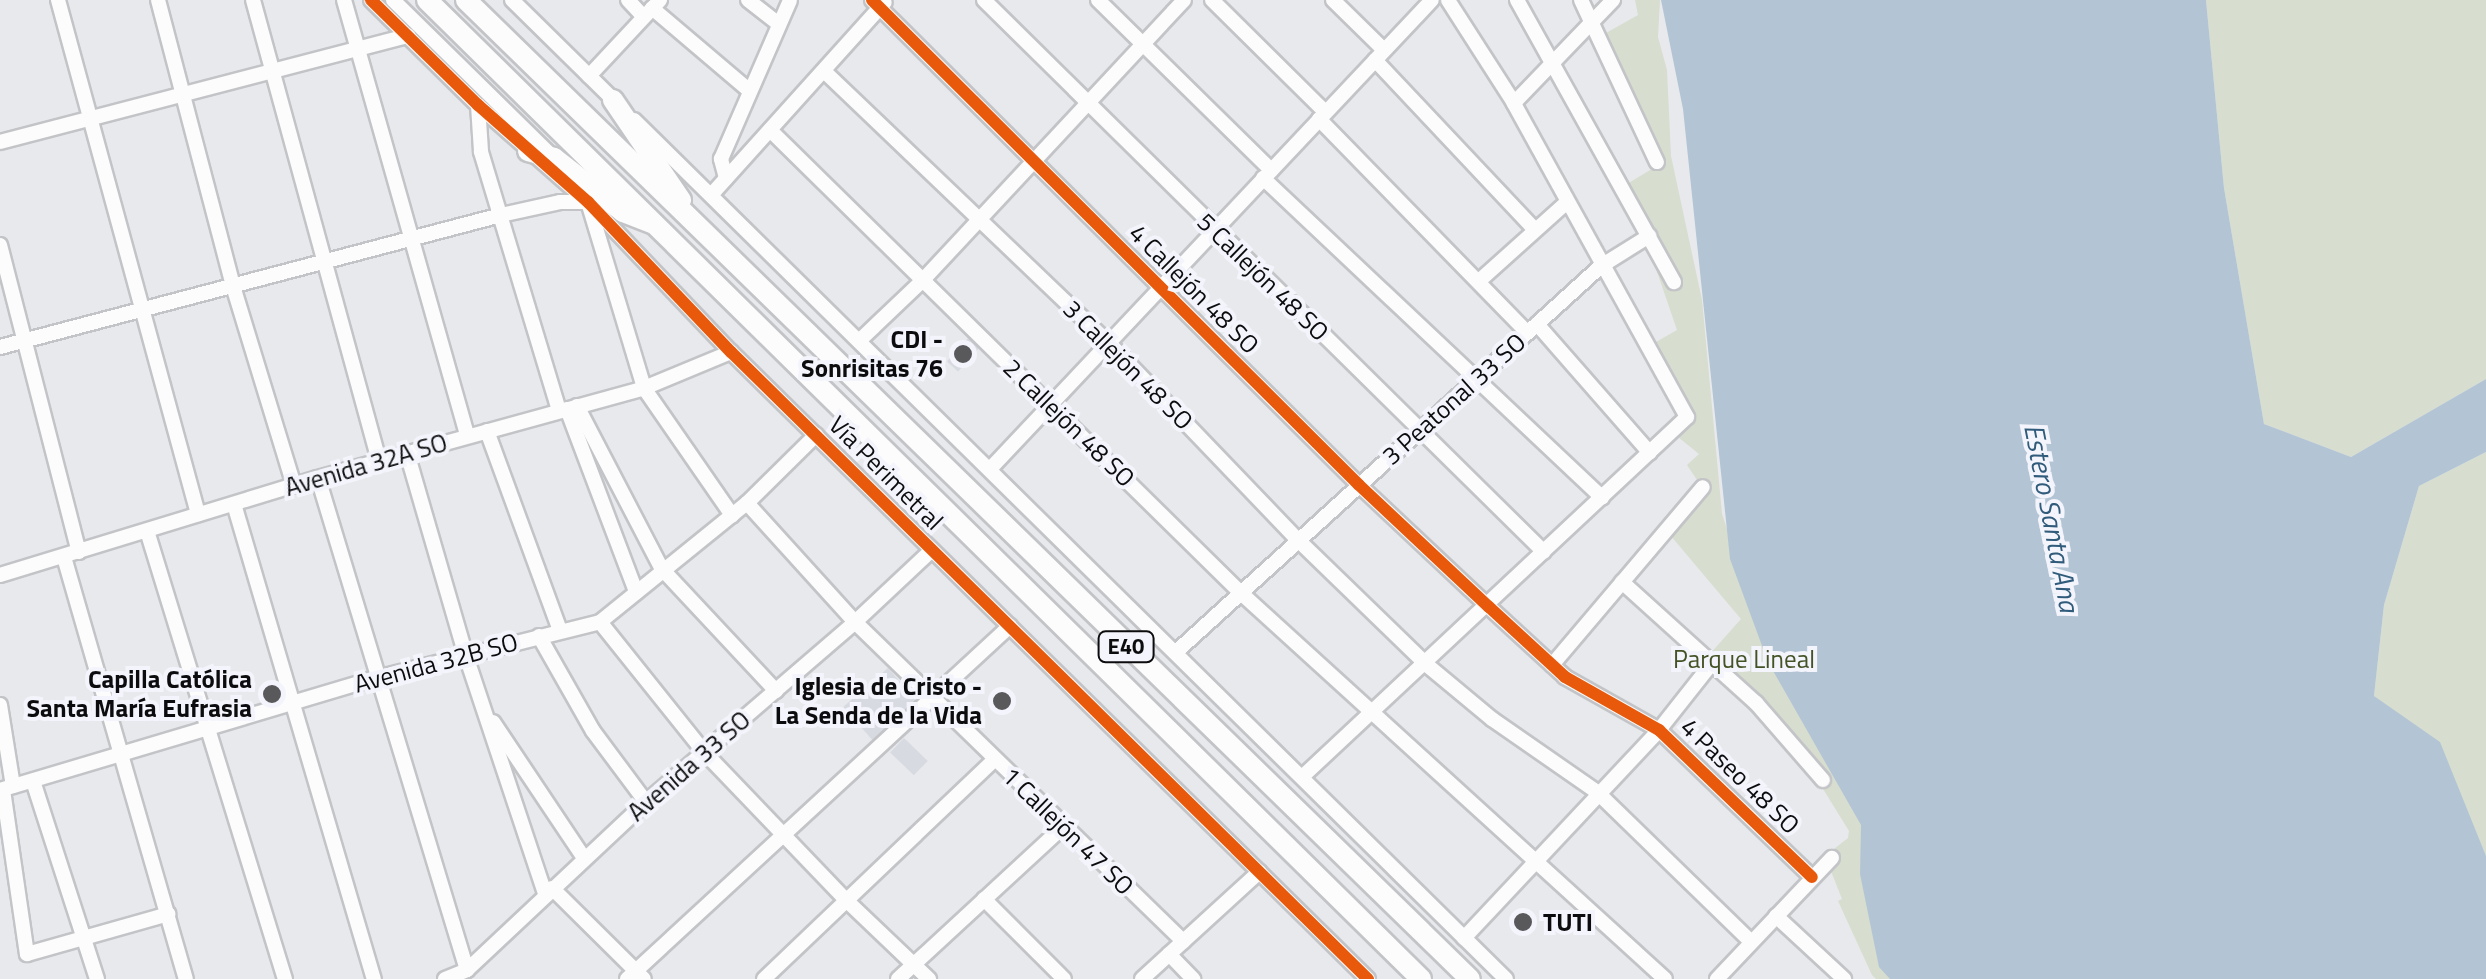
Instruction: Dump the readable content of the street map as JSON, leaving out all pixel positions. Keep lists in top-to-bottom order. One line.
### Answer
{"streets":{"highway":["Vía Perimetral","E40"],"street":["5 Callejón 48 SO","4 Callejón 48 SO","3 Callejón 48 SO","3 Peatonal 33 SO","2 Callejón 48 SO","Avenida 32A SO","Avenida 32B SO","Avenida 33 SO","4 Paseo 48 SO","1 Callejón 47 SO"]},"crossings":[["5 Callejón 48 SO","3 Peatonal 33 SO"],["4 Callejón 48 SO","3 Peatonal 33 SO"],["4 Callejón 48 SO","4 Paseo 48 SO"],["3 Callejón 48 SO","3 Peatonal 33 SO"],["3 Peatonal 33 SO","2 Callejón 48 SO"],["3 Peatonal 33 SO","E40"],["Avenida 32A SO","Vía Perimetral"],["Vía Perimetral","Avenida 32B SO"],["Vía Perimetral","Avenida 33 SO"],["Avenida 32B SO","1 Callejón 47 SO"],["Avenida 33 SO","1 Callejón 47 SO"]],"water":["Estero Santa Ana"],"parks":["Parque Lineal"],"places":["CDI - Sonrisitas 76","Capilla Católica Santa María Eufrasia","Iglesia de Cristo - La Senda de la Vida","TUTI"]}
